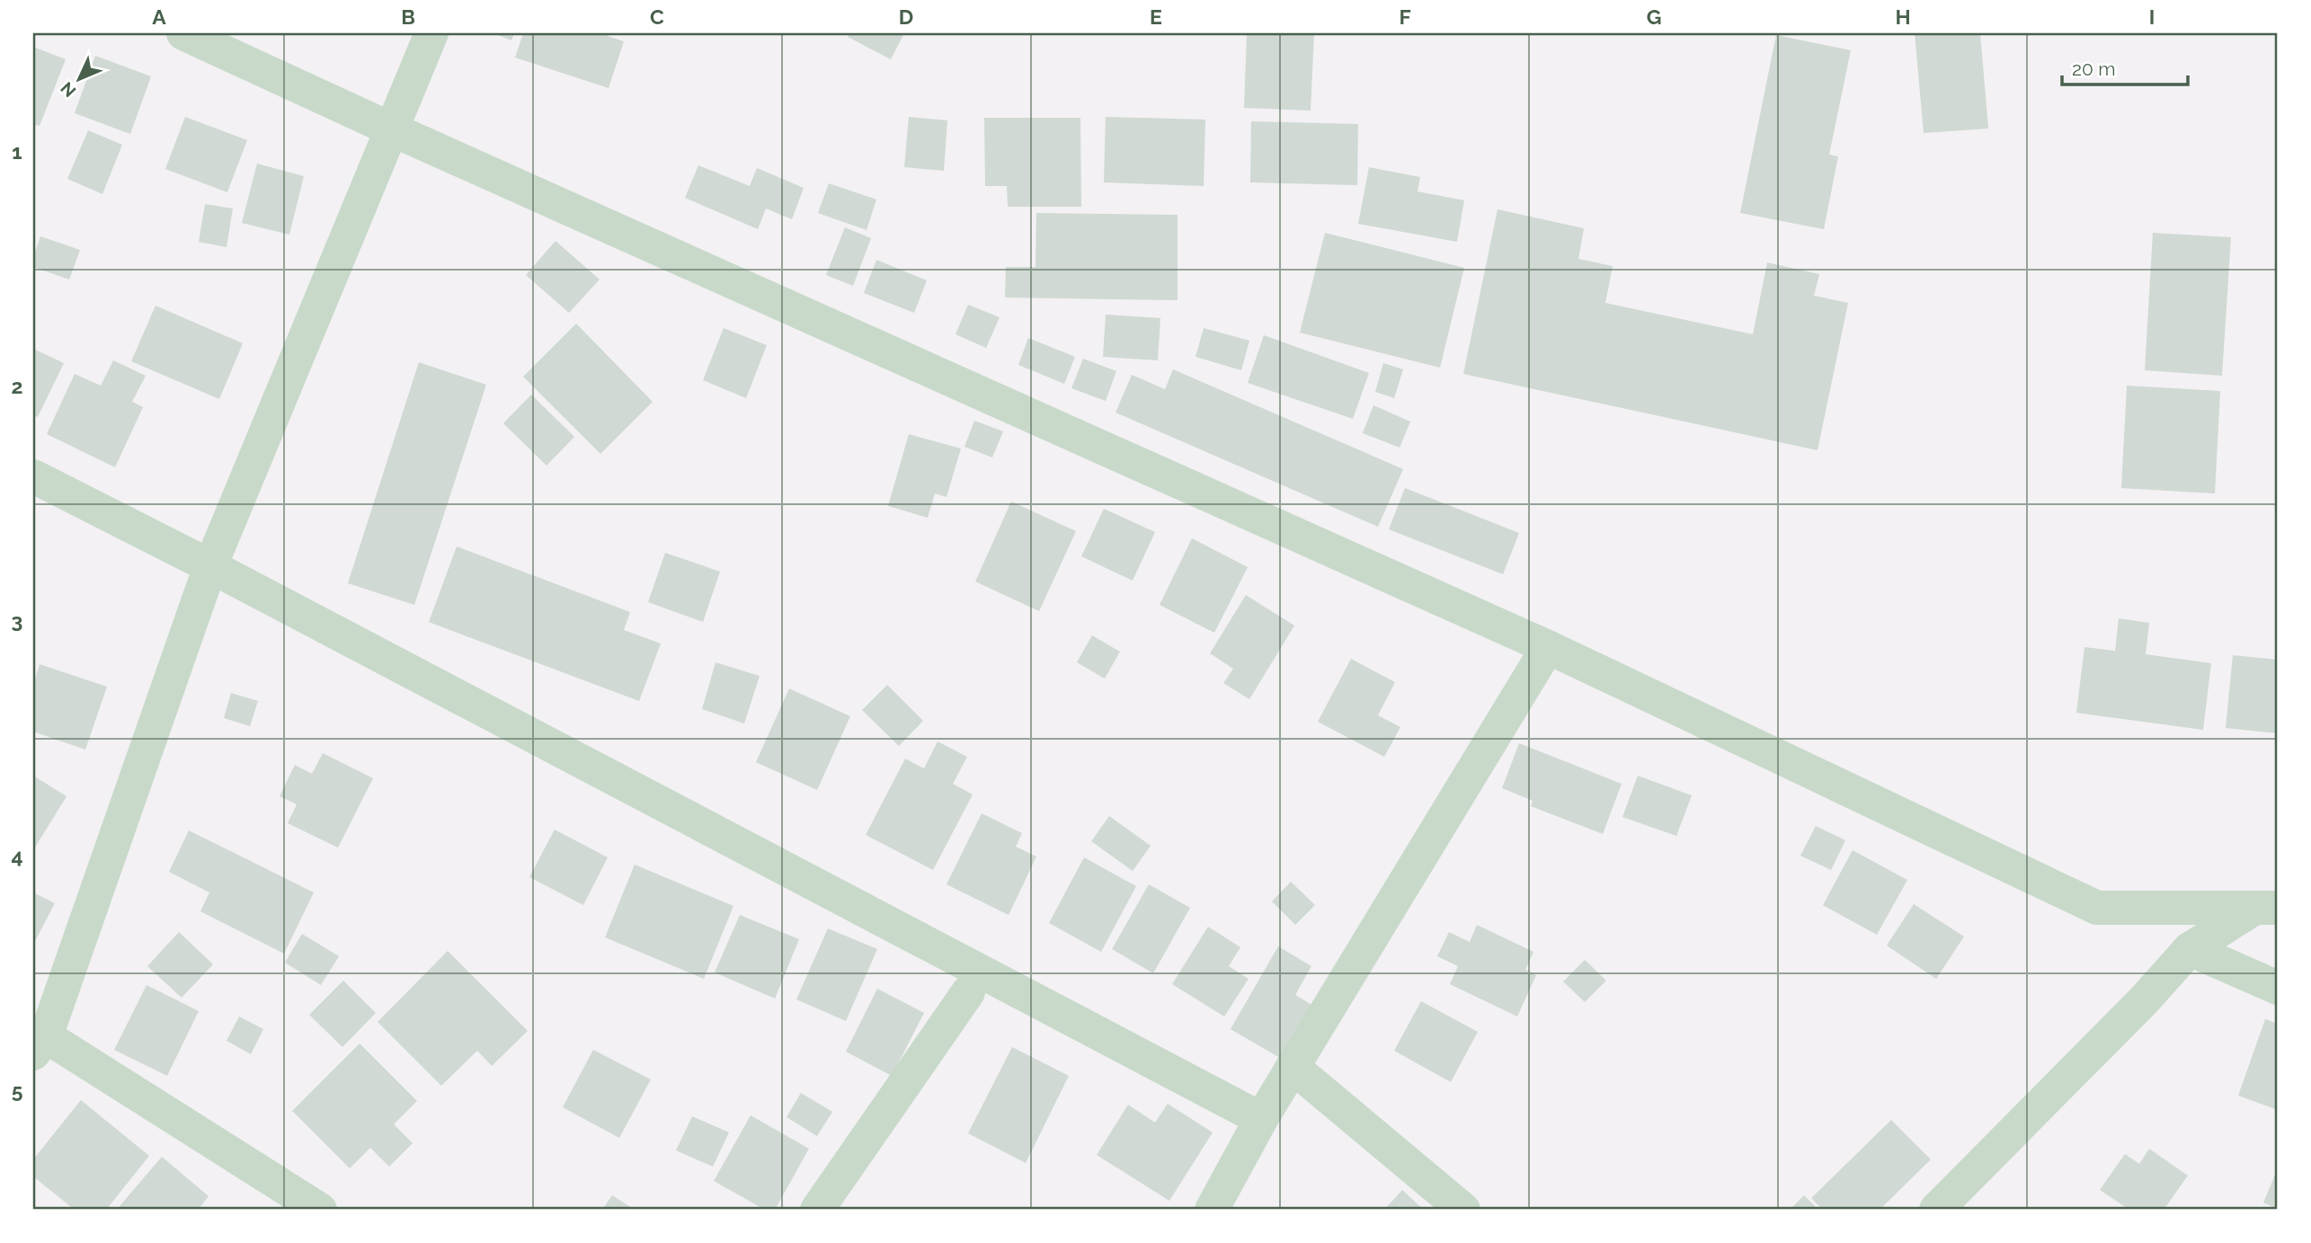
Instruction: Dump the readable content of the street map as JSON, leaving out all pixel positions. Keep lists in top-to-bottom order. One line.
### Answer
{"scale_bar":"20 m","north":"bottom left","grid":{"columns":["A","B","C","D","E","F","G","H","I"],"rows":["1","2","3","4","5"]}}
